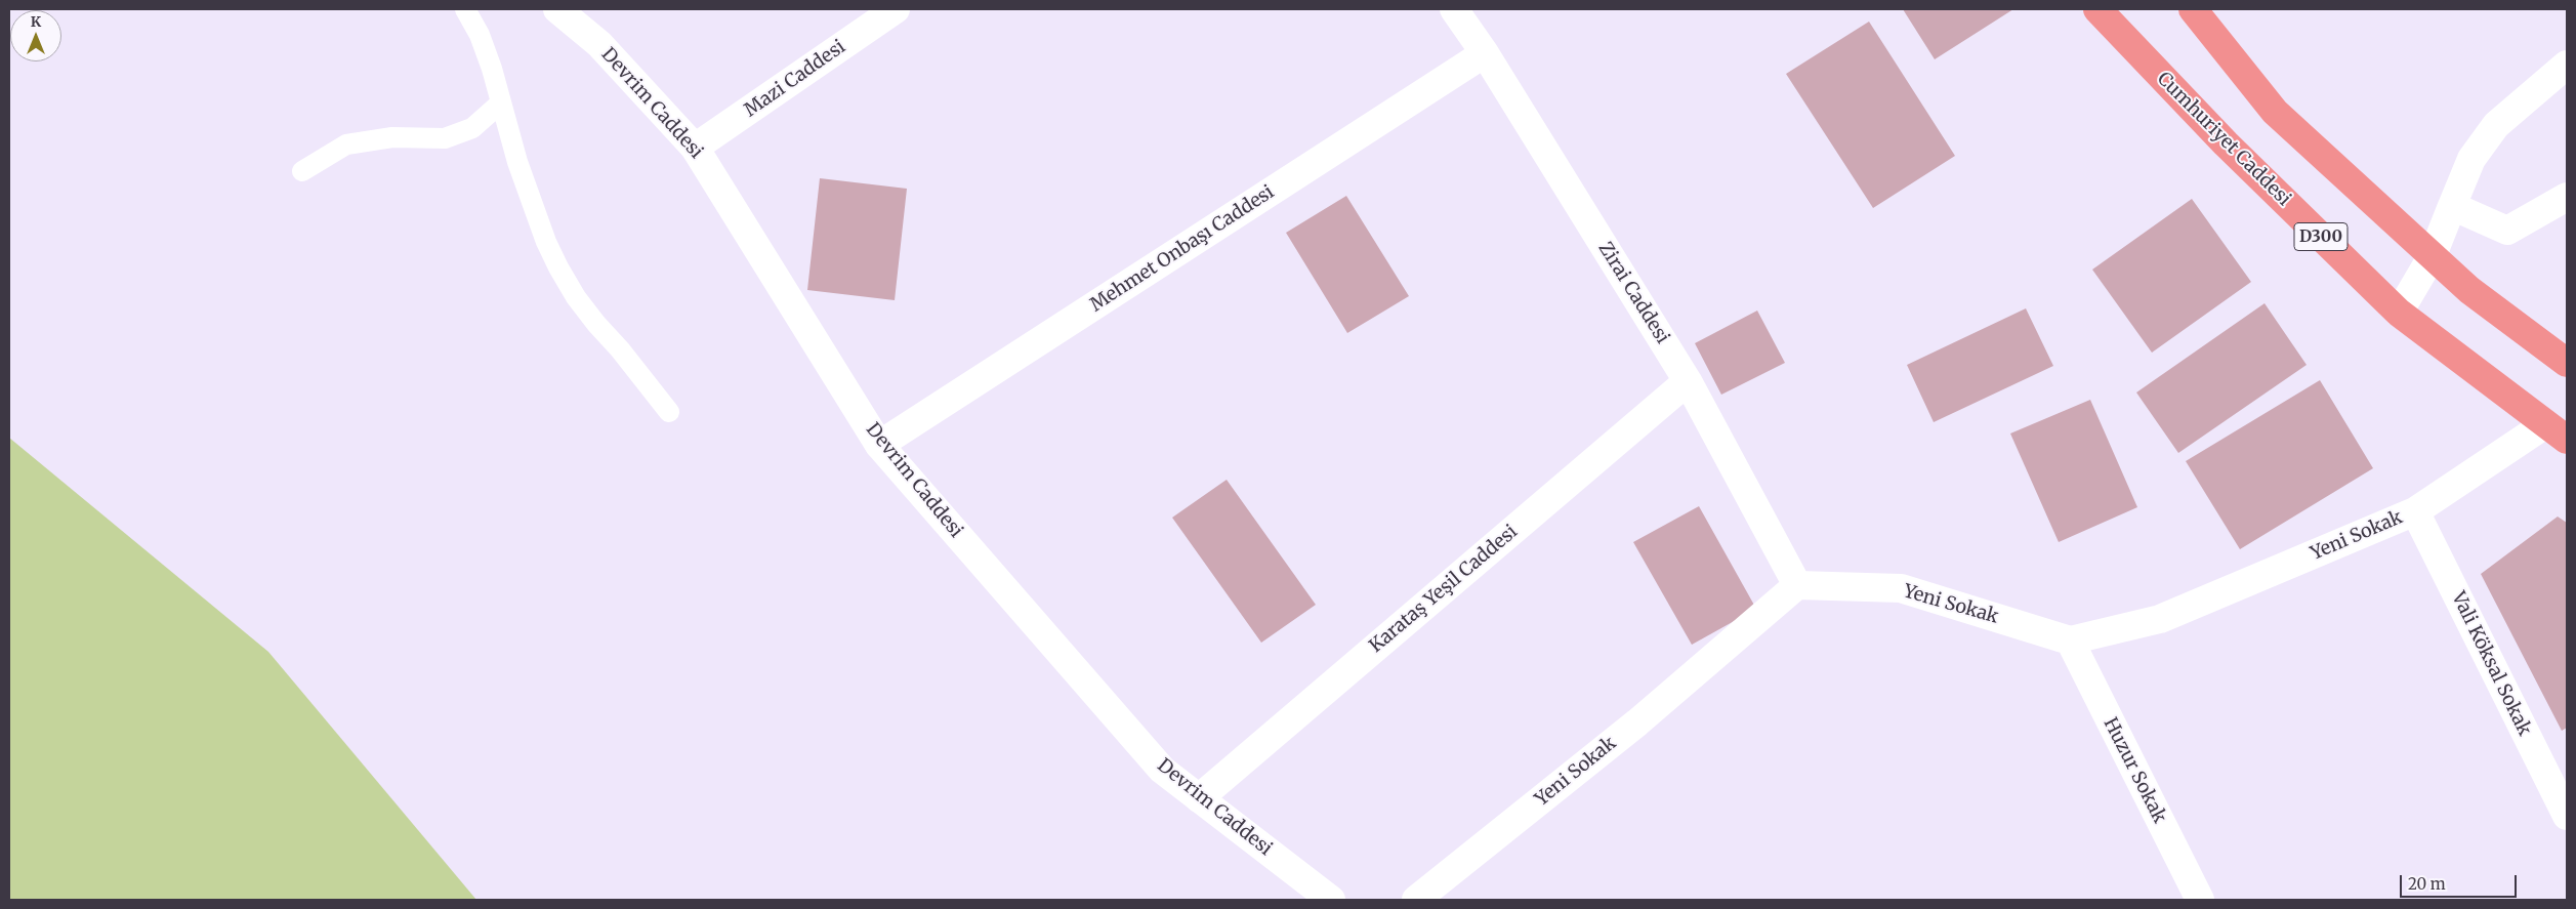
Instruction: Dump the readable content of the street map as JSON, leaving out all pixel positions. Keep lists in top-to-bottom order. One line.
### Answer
{"streets":{"highway":["Cumhuriyet Caddesi","D300"],"street":["Mazi Caddesi","Devrim Caddesi","Mehmet Onbaşı Caddesi","Zirai Caddesi","Yeni Sokak","Karataş Yeşil Caddesi","Vali Köksal Sokak","Huzur Sokak"]},"crossings":[["Mazi Caddesi","Devrim Caddesi"],["Devrim Caddesi","Mehmet Onbaşı Caddesi"],["Devrim Caddesi","Karataş Yeşil Caddesi"],["Cumhuriyet Caddesi","Yeni Sokak"],["Mehmet Onbaşı Caddesi","Zirai Caddesi"],["Zirai Caddesi","Yeni Sokak"],["Zirai Caddesi","Karataş Yeşil Caddesi"],["Yeni Sokak","Vali Köksal Sokak"],["Yeni Sokak","Huzur Sokak"]],"scale_bar":"20 m","north":"top"}
